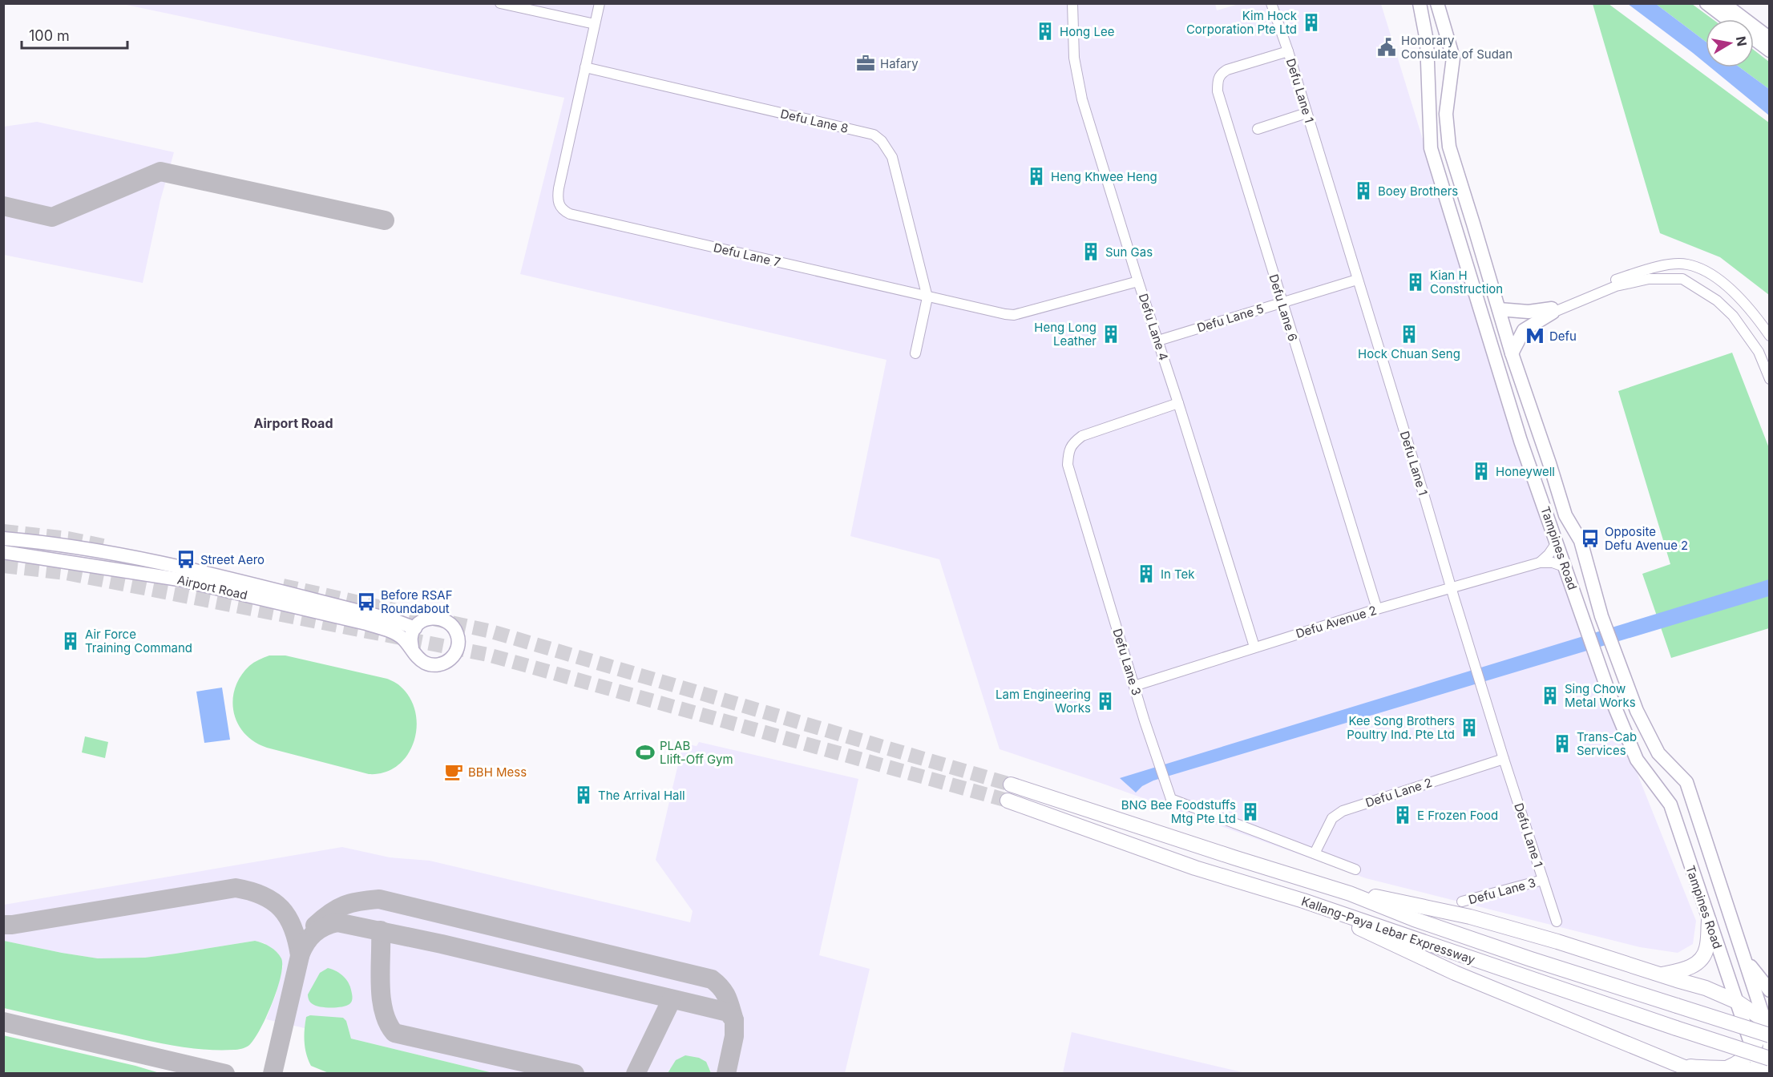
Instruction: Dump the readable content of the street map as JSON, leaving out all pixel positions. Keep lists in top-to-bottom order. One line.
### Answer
{"streets":{"highway":["Kallang-Paya Lebar Expressway"],"main road":["Tampines Road","Airport Road"],"street":["Defu Lane 1","Defu Lane 8","Defu Lane 7","Defu Lane 6","Defu Lane 5","Defu Lane 4","Defu Avenue 2","Defu Lane 3","Defu Lane 2"]},"crossings":[["Defu Lane 1","Defu Lane 6"],["Defu Lane 1","Defu Lane 5"],["Defu Lane 1","Defu Avenue 2"],["Defu Lane 1","Defu Lane 3"],["Defu Lane 1","Defu Lane 2"],["Defu Lane 8","Defu Lane 7"],["Defu Lane 7","Defu Lane 4"],["Defu Lane 6","Defu Lane 5"],["Defu Lane 6","Defu Avenue 2"],["Defu Lane 5","Defu Lane 4"],["Defu Lane 4","Defu Avenue 2"],["Defu Lane 4","Defu Lane 3"],["Tampines Road","Defu Avenue 2"],["Tampines Road","Kallang-Paya Lebar Expressway"],["Defu Avenue 2","Defu Lane 3"],["Defu Lane 3","Defu Lane 2"]],"districts":["Airport Road"],"places":{"building":["Kim Hock Corporation Pte Ltd","Hong Lee","Heng Khwee Heng","Boey Brothers","Sun Gas","Kian H Construction","Heng Long Leather","Hock Chuan Seng","Honeywell","In Tek","Air Force Training Command","Sing Chow Metal Works","Lam Engineering Works","Kee Song Brothers Poultry Ind. Pte Ltd","Trans-Cab Services","The Arrival Hall","BNG Bee Foodstuffs Mtg Pte Ltd","E Frozen Food"],"public building":["Honorary Consulate of Sudan"],"office":["Hafary"],"metro station":["Defu"],"bus stop":["Opposite Defu Avenue 2","Street Aero","Before RSAF Roundabout"],"sports":["PLAB LIift-Off Gym"],"cafe":["BBH Mess"]},"scale_bar":"100 m","north":"right"}
